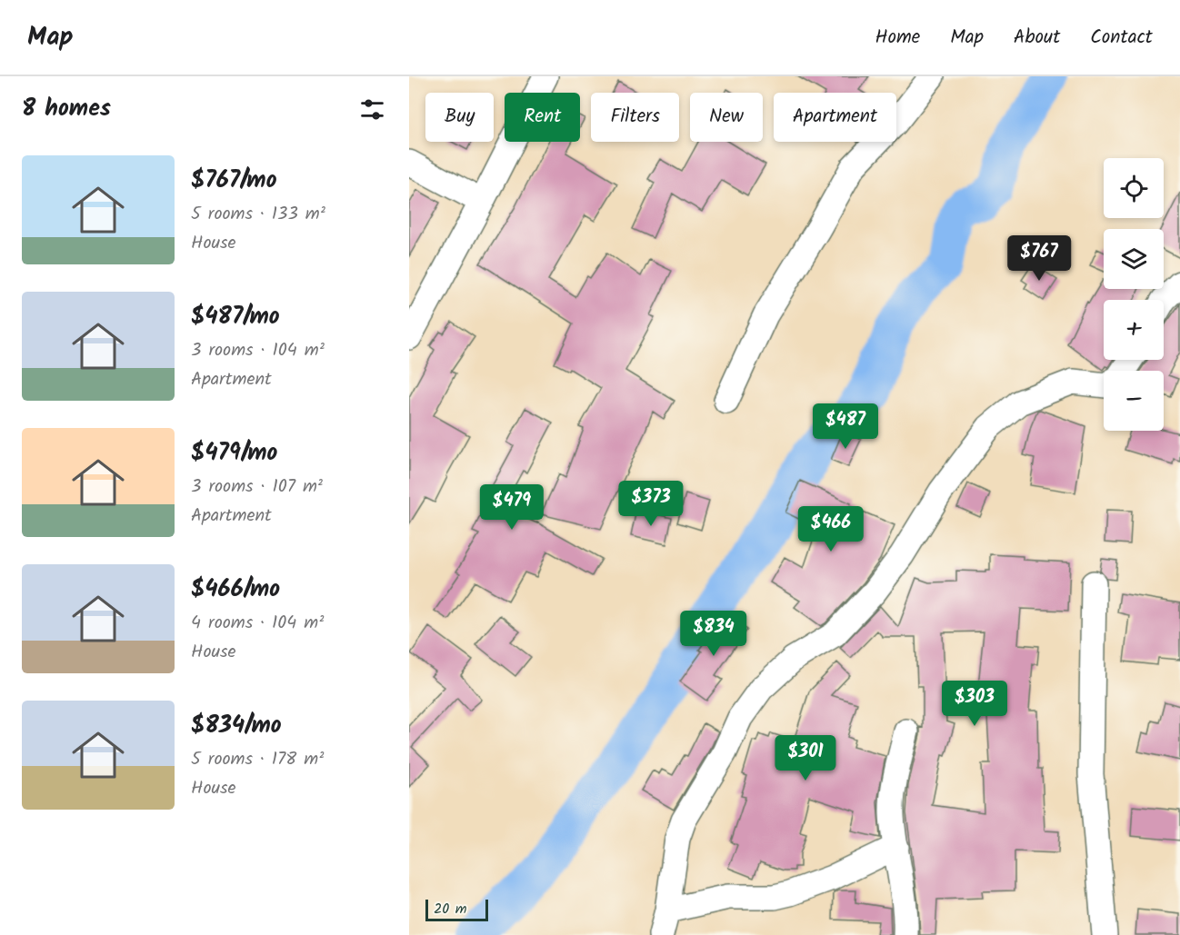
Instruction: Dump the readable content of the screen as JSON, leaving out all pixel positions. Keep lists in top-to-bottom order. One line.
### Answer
{"scale_bar":"20 m","page":{"header":"Map","nav":["Home","Map","About","Contact"],"heading":"8 homes","chip":["Buy","Rent","Filters","New","Apartment"],"list":[{"name":"$767/mo","note":"5 rooms · 133 m² · House"},{"name":"$487/mo","note":"3 rooms · 104 m² · Apartment"},{"name":"$479/mo","note":"3 rooms · 107 m² · Apartment"},{"name":"$466/mo","note":"4 rooms · 104 m² · House"},{"name":"$834/mo","note":"5 rooms · 178 m² · House"}],"map_buttons":["+","−"],"price":["$767","$487","$373","$479","$466","$834","$303","$301"],"scale":"20 m"}}
